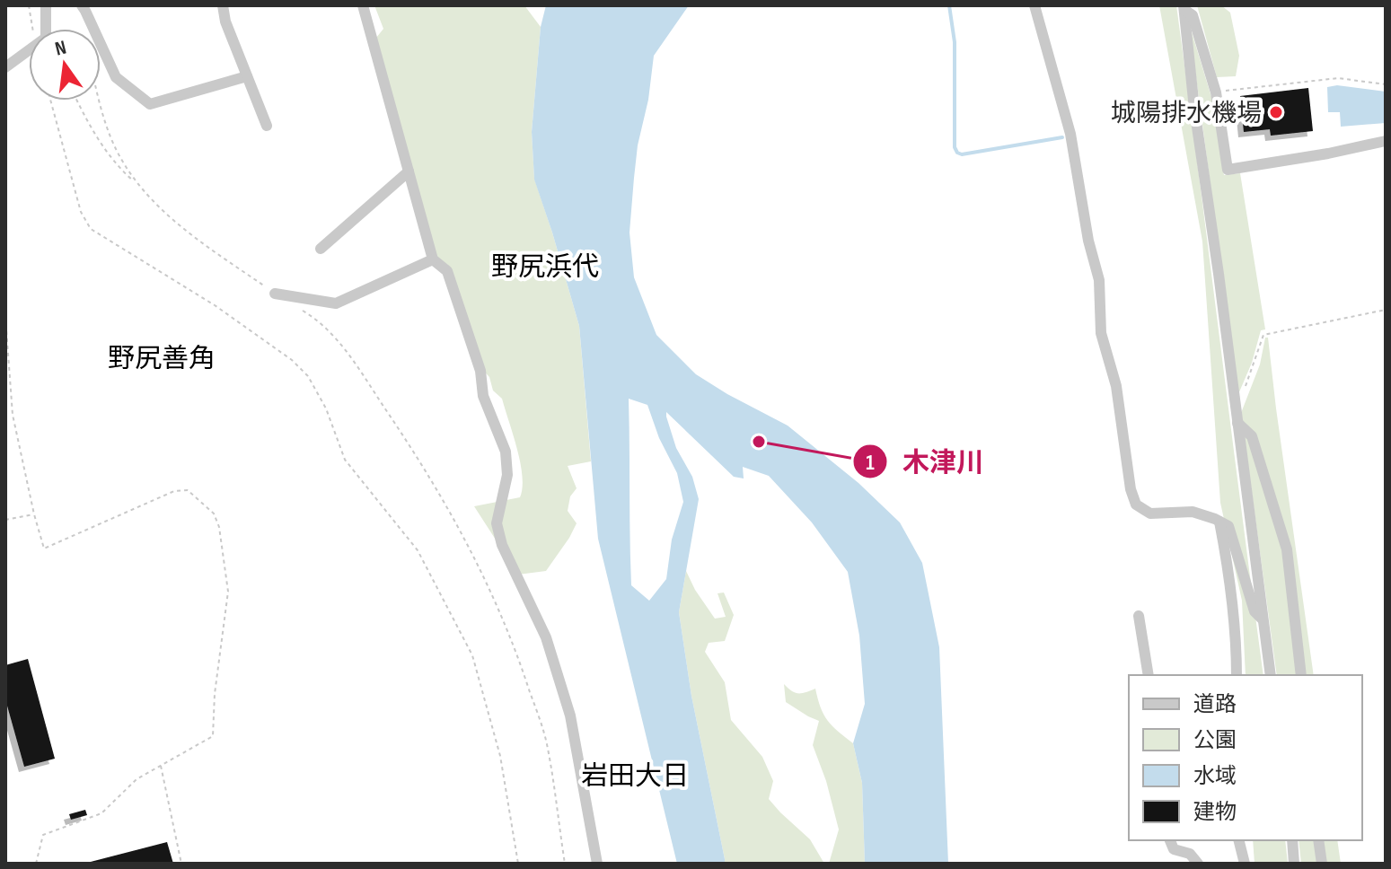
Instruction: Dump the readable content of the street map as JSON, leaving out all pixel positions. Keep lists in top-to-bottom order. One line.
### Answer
{"districts":["野尻浜代","野尻善角","岩田大日"],"places":["城陽排水機場","木津川"],"legend":["道路","公園","水域","建物"],"north":"top"}
